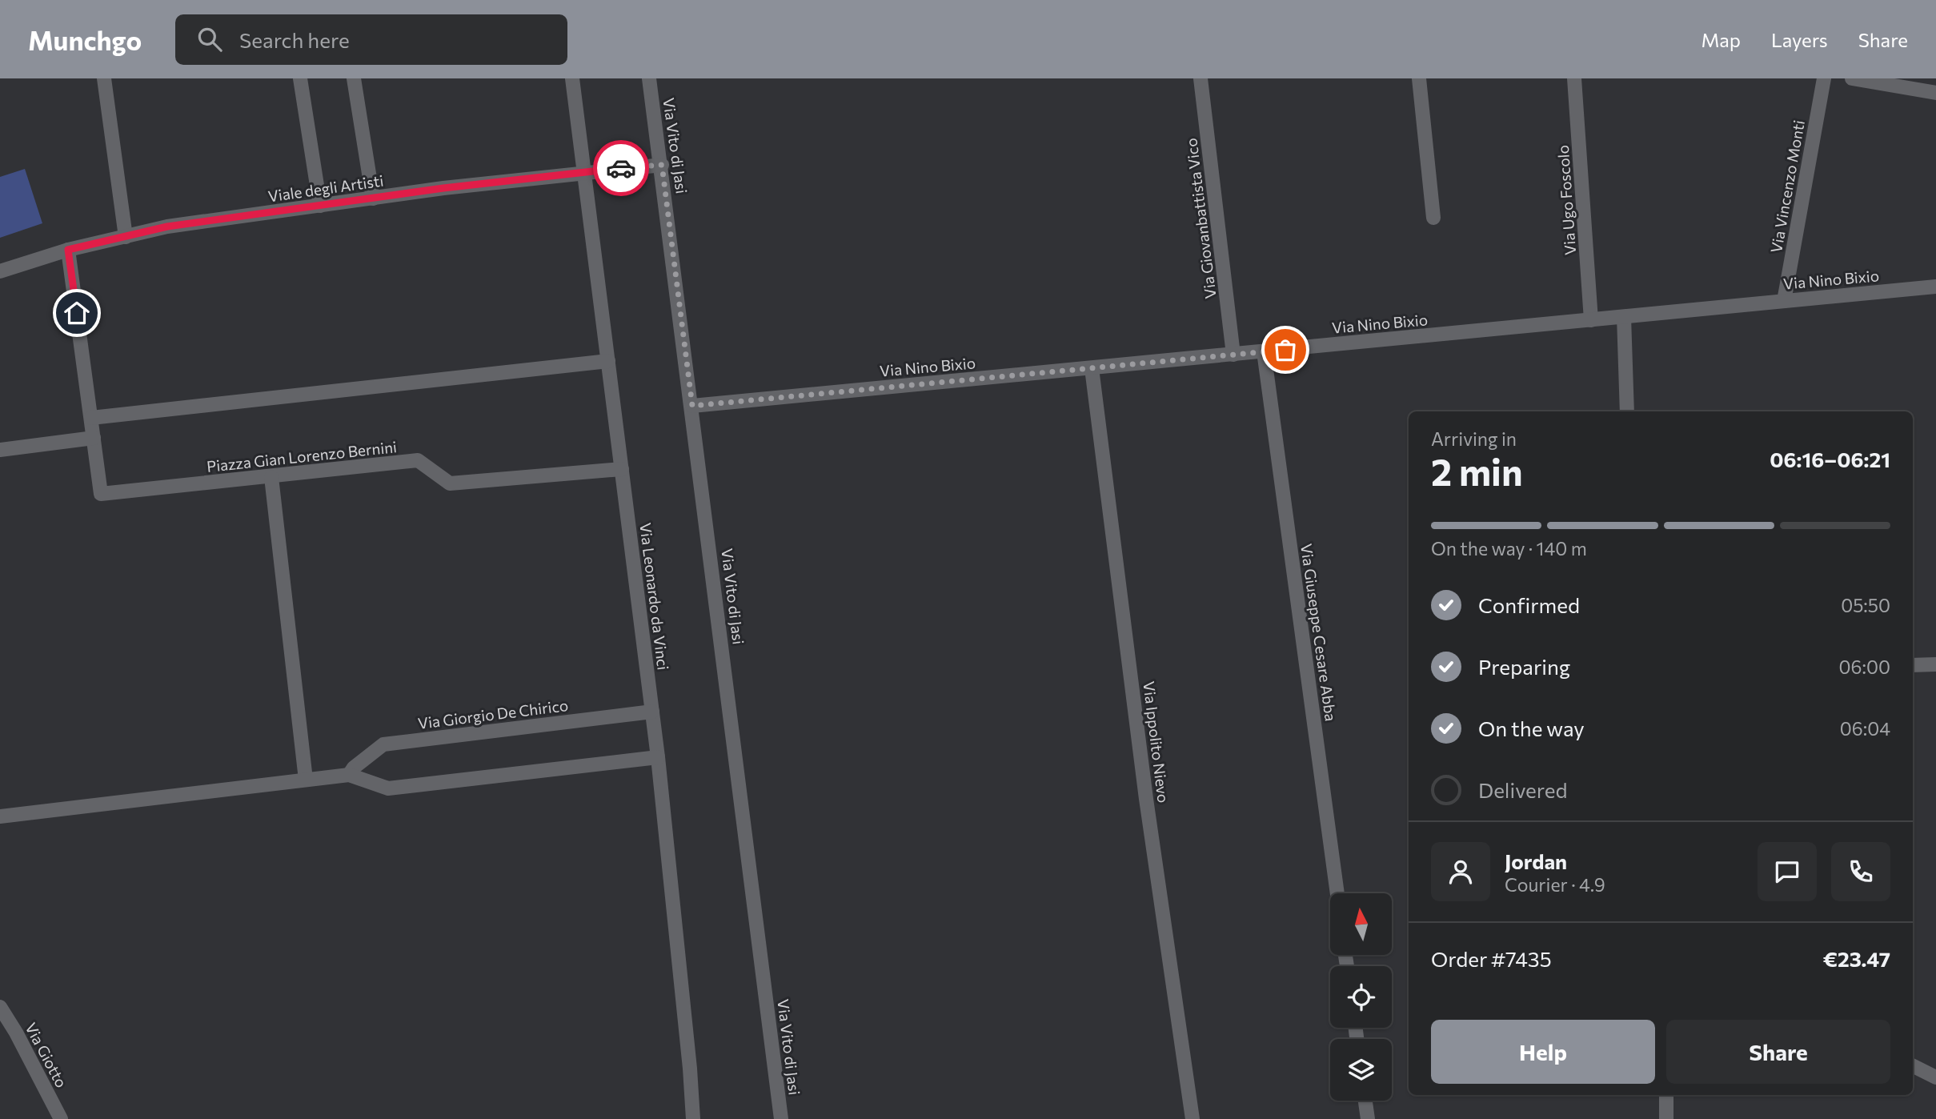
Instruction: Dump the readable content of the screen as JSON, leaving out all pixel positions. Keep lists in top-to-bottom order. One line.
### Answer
{"streets":{"street":["Via Vito di Jasi","Via Vincenzo Monti","Viale degli Artisti","Via Ugo Foscolo","Via Giovanbattista Vico","Via Nino Bixio","Piazza Gian Lorenzo Bernini","Via Leonardo da Vinci","Via Giuseppe Cesare Abba","Via Giorgio De Chirico","Via Ippolito Nievo","Via Giotto"]},"crossings":[["Via Vito di Jasi","Viale degli Artisti"],["Via Vito di Jasi","Via Nino Bixio"],["Via Vincenzo Monti","Via Nino Bixio"],["Viale degli Artisti","Piazza Gian Lorenzo Bernini"],["Viale degli Artisti","Via Leonardo da Vinci"],["Via Ugo Foscolo","Via Nino Bixio"],["Via Giovanbattista Vico","Via Nino Bixio"],["Via Nino Bixio","Via Giuseppe Cesare Abba"],["Via Nino Bixio","Via Ippolito Nievo"],["Piazza Gian Lorenzo Bernini","Via Leonardo da Vinci"],["Via Leonardo da Vinci","Via Giorgio De Chirico"]],"north":"top","page":{"header":"Munchgo","search":"Search here","nav":["Map","Layers","Share"],"heading":["2 min","Arriving in","06:16–06:21"],"panel":["Jordan","Courier · 4.9","Order #7435","€23.47"],"bar":"On the way · 140 m","list":[["Confirmed","05:50"],["Preparing","06:00"],["On the way","06:04"],"Delivered"],"buttons":["Help","Share"]}}
